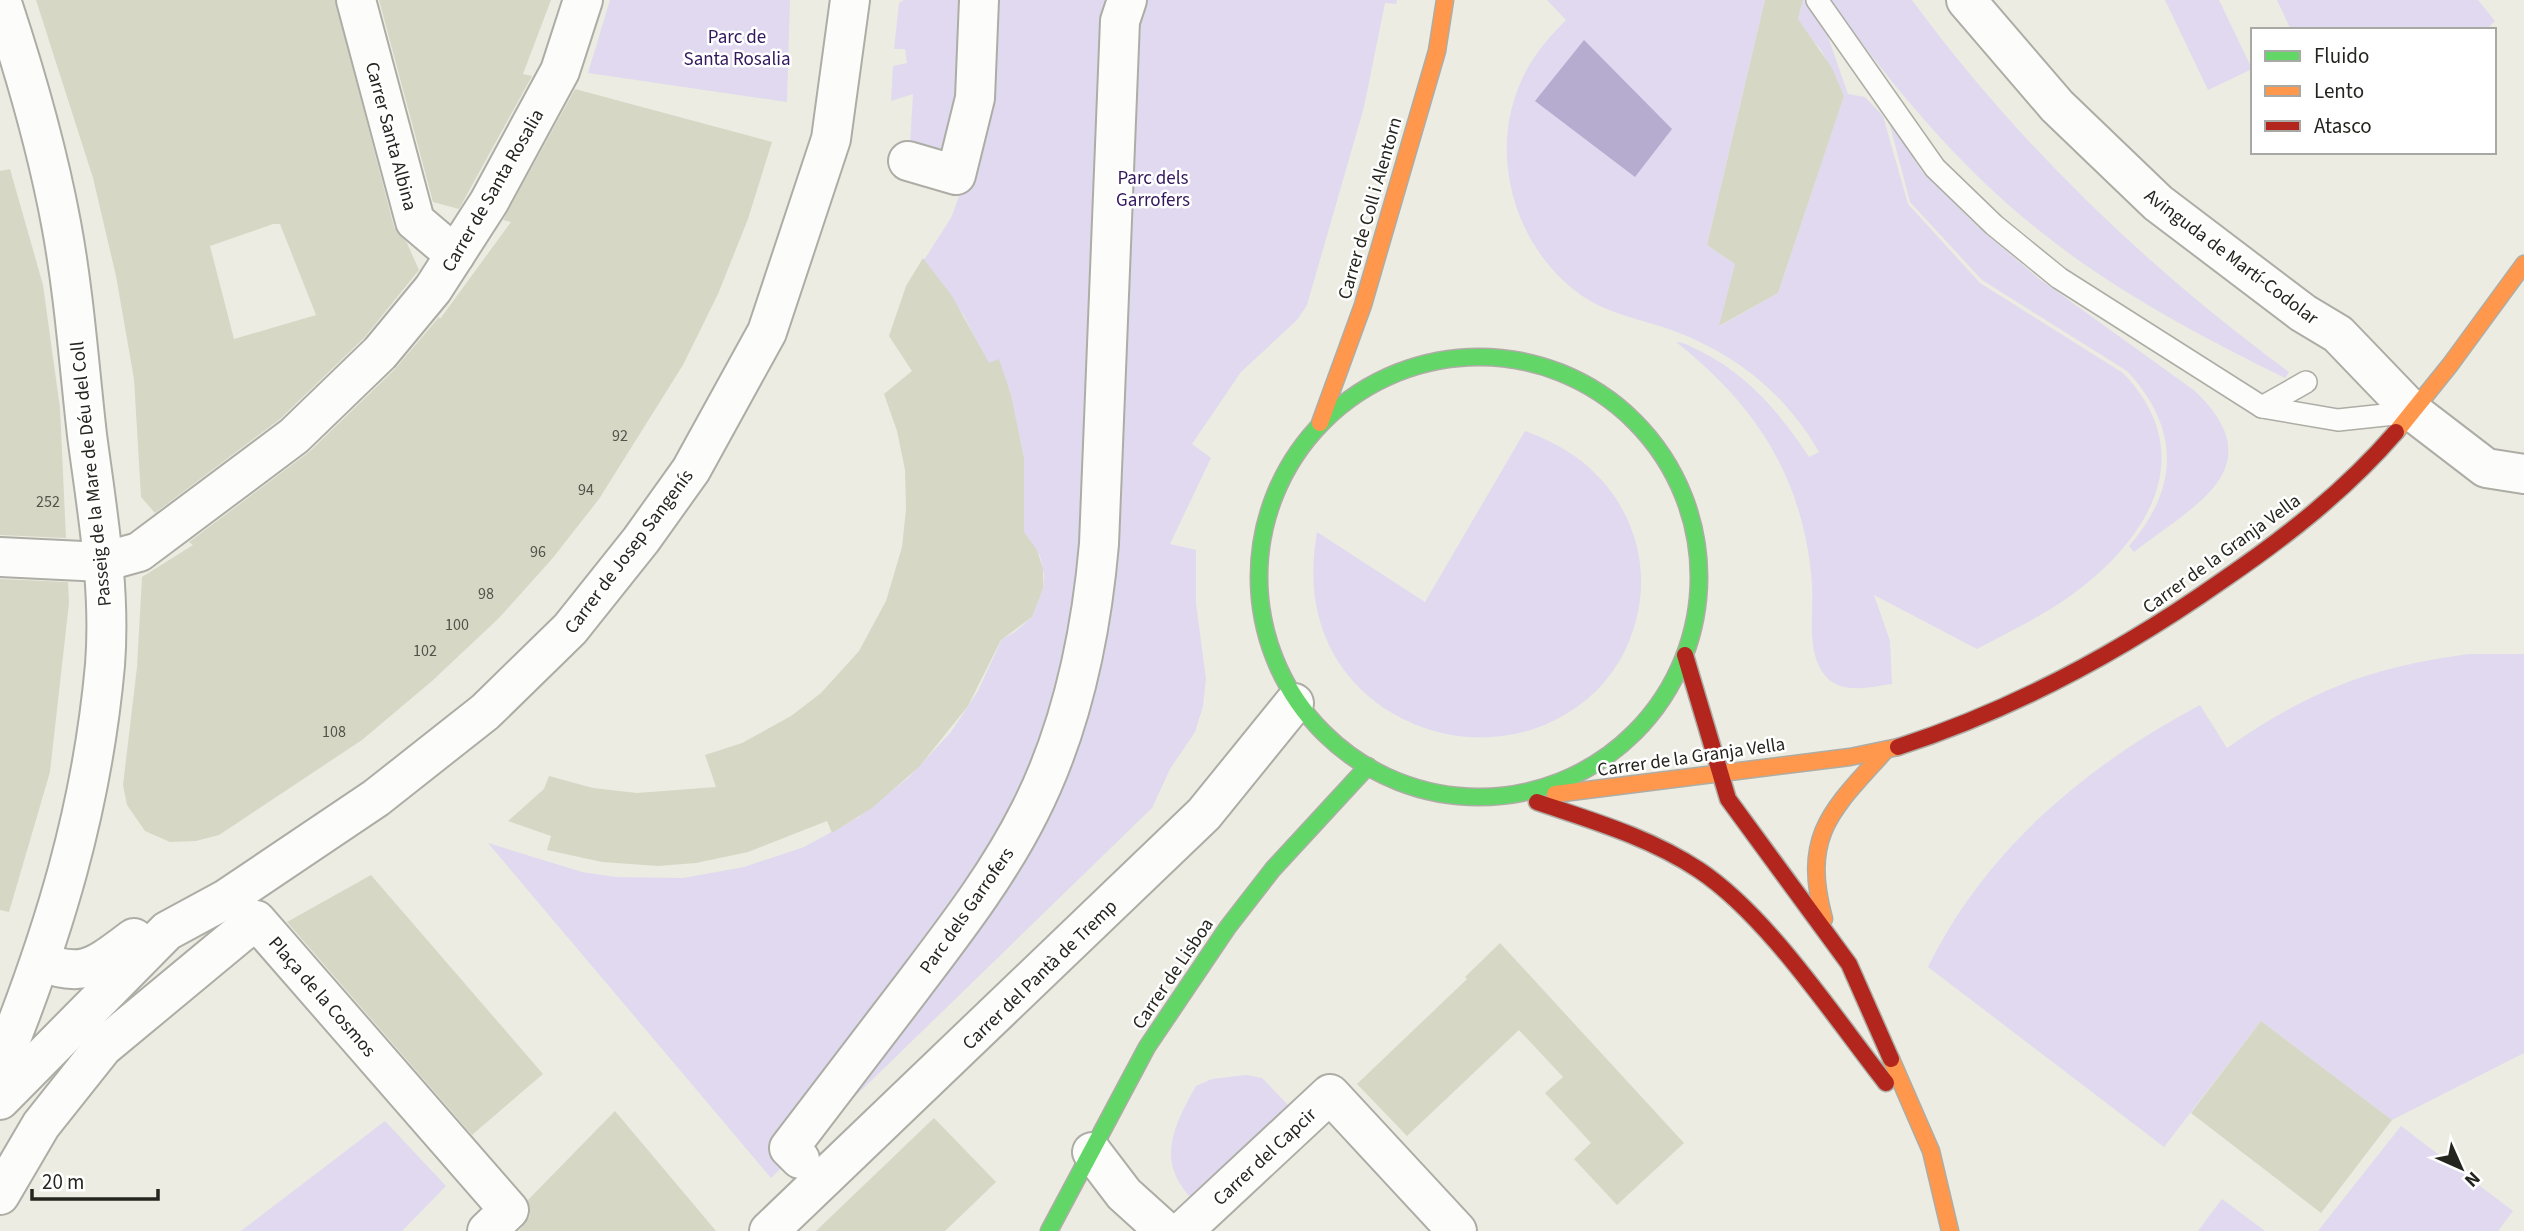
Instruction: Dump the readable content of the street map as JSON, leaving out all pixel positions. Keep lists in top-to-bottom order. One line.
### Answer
{"streets":{"street":["Carrer Santa Albina","Carrer de Santa Rosalia","Carrer de Coll i Alentorn","Avinguda de Martí-Codolar","Passeig de la Mare de Déu del Coll","Carrer de Josep Sangenís","Carrer de la Granja Vella","Parc dels Garrofers","Carrer de Lisboa","Carrer del Pantà de Tremp","Plaça de la Cosmos","Carrer del Capcir"]},"crossings":[["Carrer Santa Albina","Carrer de Santa Rosalia"],["Carrer de Santa Rosalia","Passeig de la Mare de Déu del Coll"],["Carrer de Coll i Alentorn","Carrer de la Granja Vella"],["Avinguda de Martí-Codolar","Carrer de la Granja Vella"],["Passeig de la Mare de Déu del Coll","Carrer de Josep Sangenís"],["Carrer de la Granja Vella","Carrer de Lisboa"],["Carrer de la Granja Vella","Carrer del Pantà de Tremp"]],"parks":["Parc de Santa Rosalia","Parc dels Garrofers"],"house_numbers":["92","94","252","96","98","100","102","108"],"legend":["Fluido","Lento","Atasco"],"scale_bar":"20 m","north":"bottom right"}
